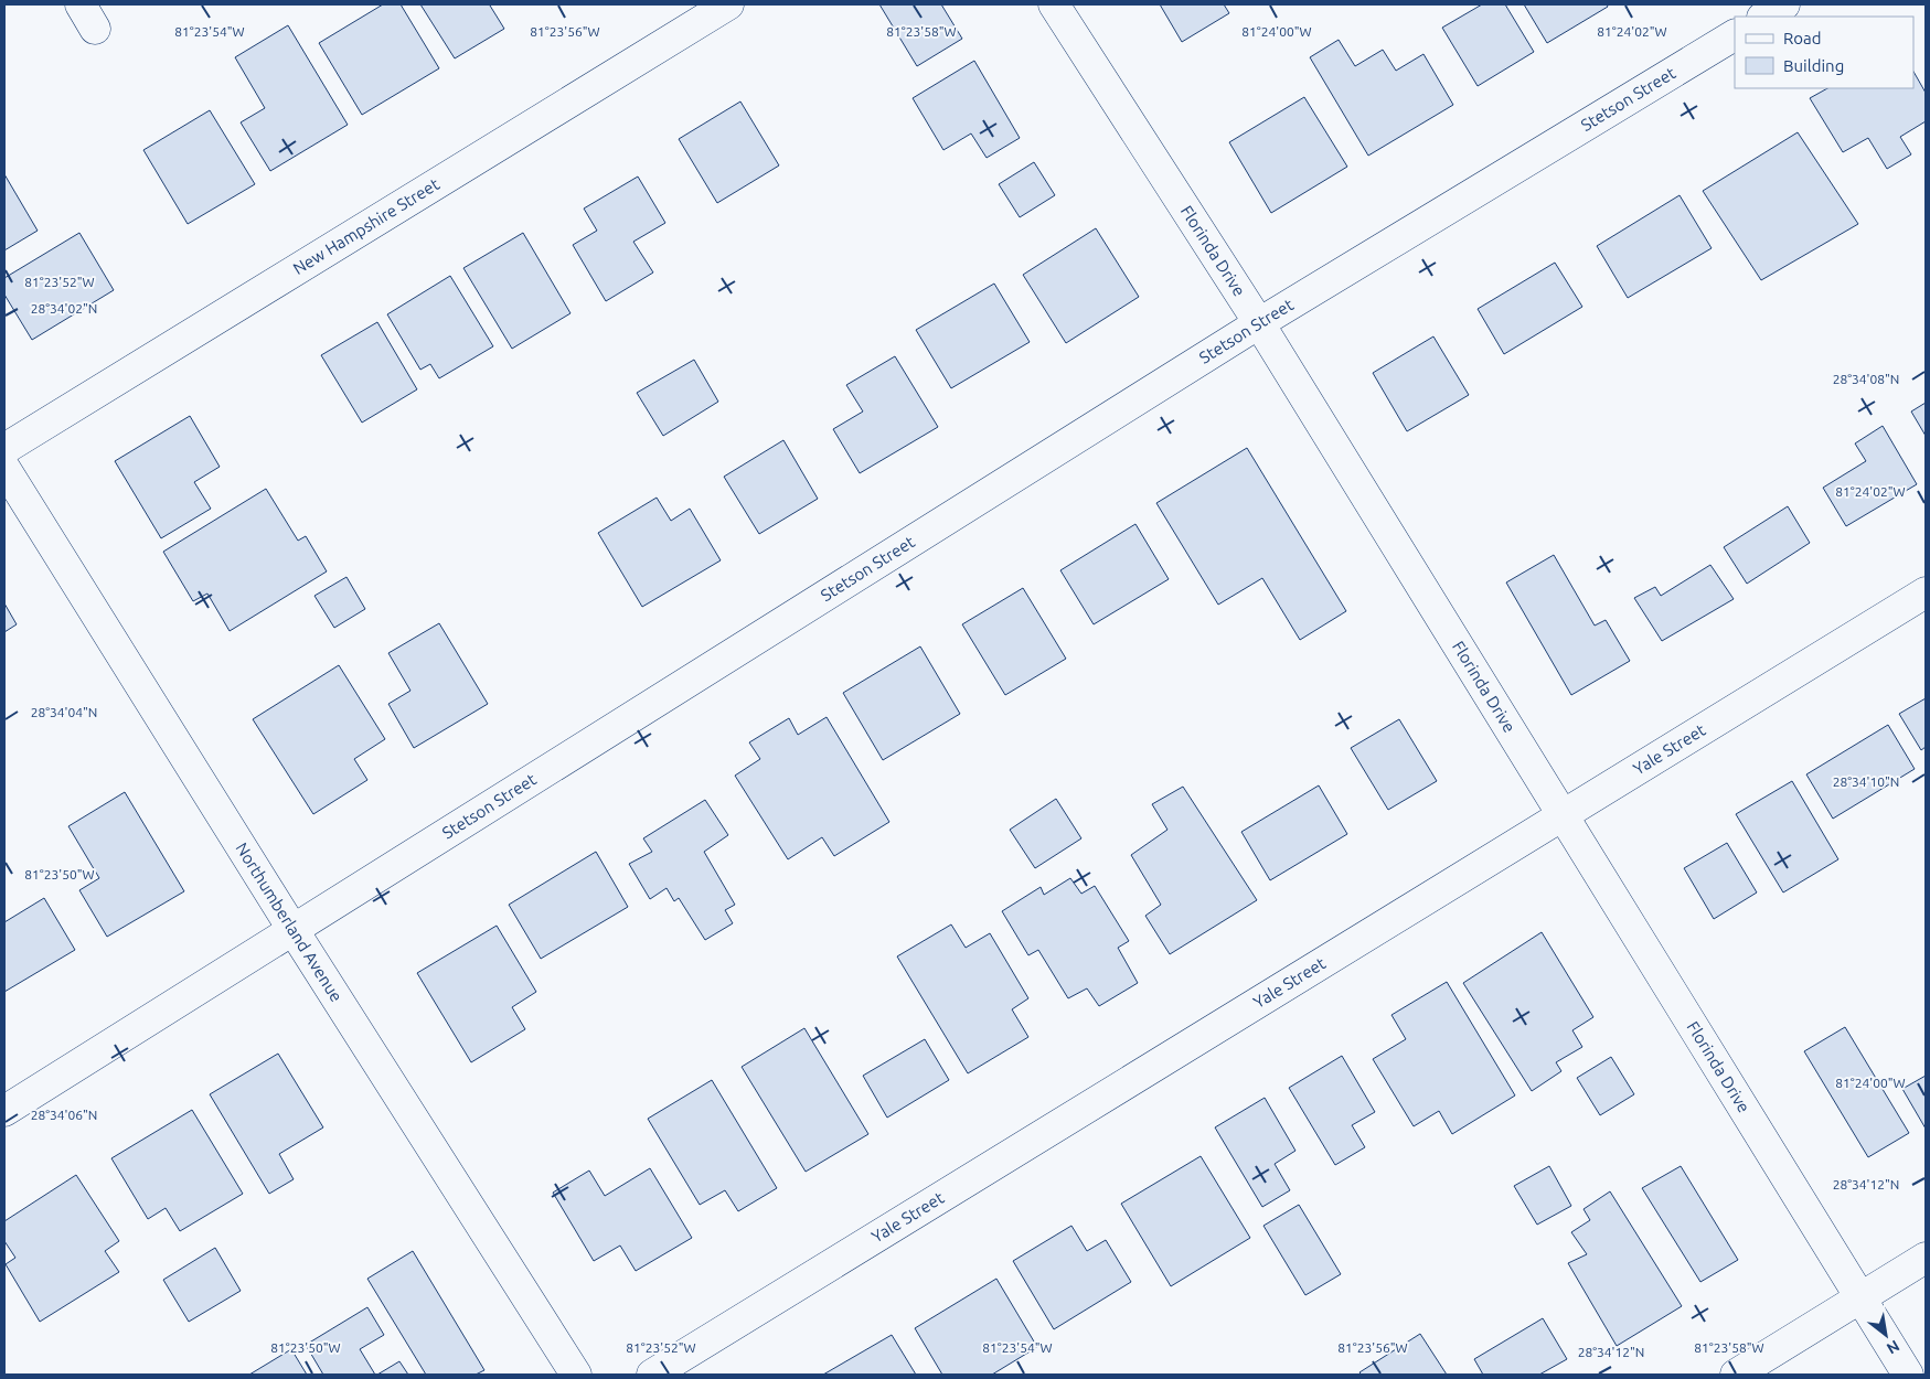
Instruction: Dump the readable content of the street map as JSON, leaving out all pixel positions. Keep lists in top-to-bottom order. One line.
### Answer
{"streets":{"street":["Stetson Street","New Hampshire Street","Florinda Drive","Yale Street","Northumberland Avenue"]},"crossings":[["Stetson Street","Florinda Drive"],["Stetson Street","Northumberland Avenue"],["Florinda Drive","Yale Street"]],"legend":["Road","Building"],"north":"bottom right","coordinates":["81°23'54\"W","81°23'56\"W","81°23'58\"W","81°24'00\"W","81°24'02\"W","81°23'52\"W","28°34'02\"N","28°34'08\"N","28°34'04\"N","28°34'10\"N","81°23'50\"W","28°34'06\"N","28°34'12\"N"]}
